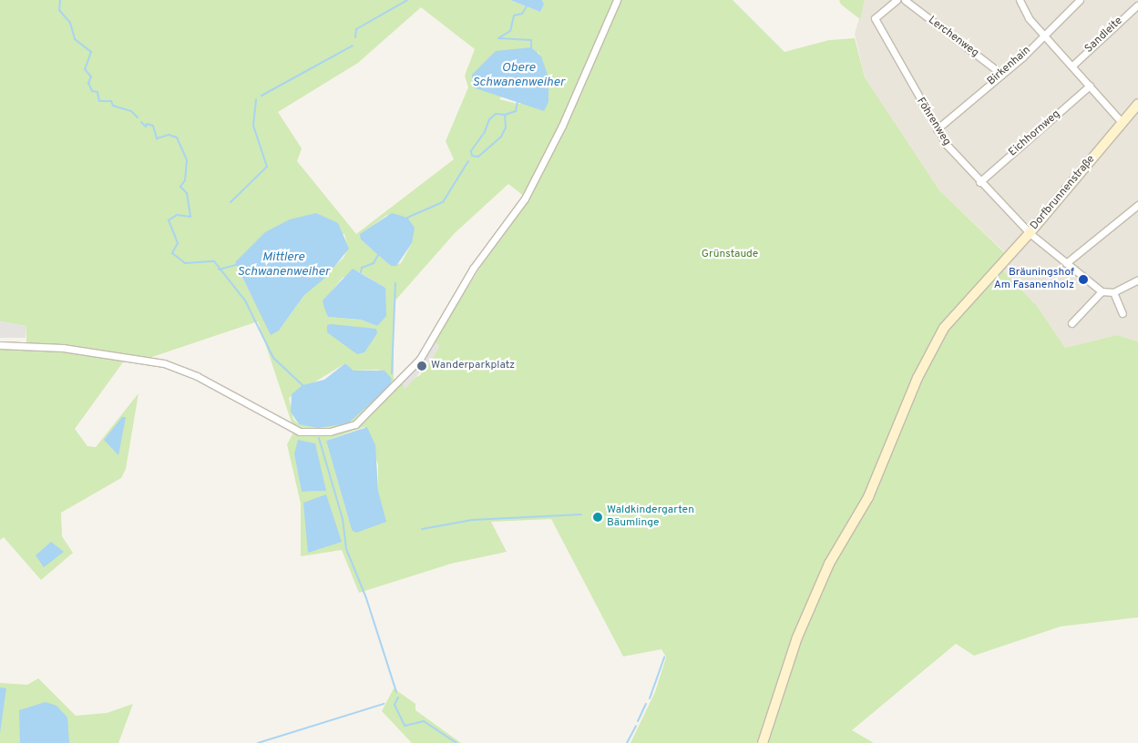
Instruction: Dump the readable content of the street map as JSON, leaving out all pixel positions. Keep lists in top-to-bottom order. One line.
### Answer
{"streets":{"street":["Sandleite","Lerchenweg","Birkenhain","Föhrenweg","Eichhornweg","Dorfbrunnenstraße"]},"crossings":[["Lerchenweg","Birkenhain"],["Birkenhain","Föhrenweg"],["Föhrenweg","Eichhornweg"],["Föhrenweg","Dorfbrunnenstraße"]],"water":["Obere Schwanenweiher","Mittlere Schwanenweiher"],"parks":["Grünstaude"],"places":["Bräuningshof Am Fasanenholz","Wanderparkplatz","Waldkindergarten Bäumlinge"]}
